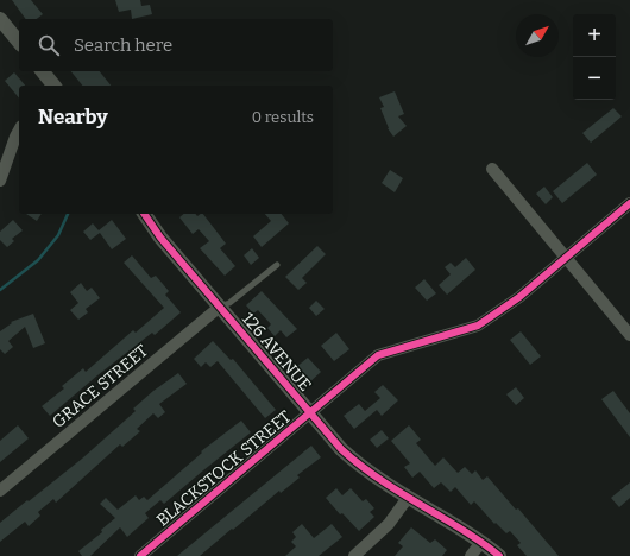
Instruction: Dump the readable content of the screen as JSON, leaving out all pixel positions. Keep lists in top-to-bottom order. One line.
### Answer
{"streets":{"street":["126 AVENUE","GRACE STREET","BLACKSTOCK STREET"]},"crossings":[["126 AVENUE","GRACE STREET"],["126 AVENUE","BLACKSTOCK STREET"]],"north":"top right","page":{"map_buttons":["+","−"],"search":"Search here","heading":["Nearby","0 results"]}}
